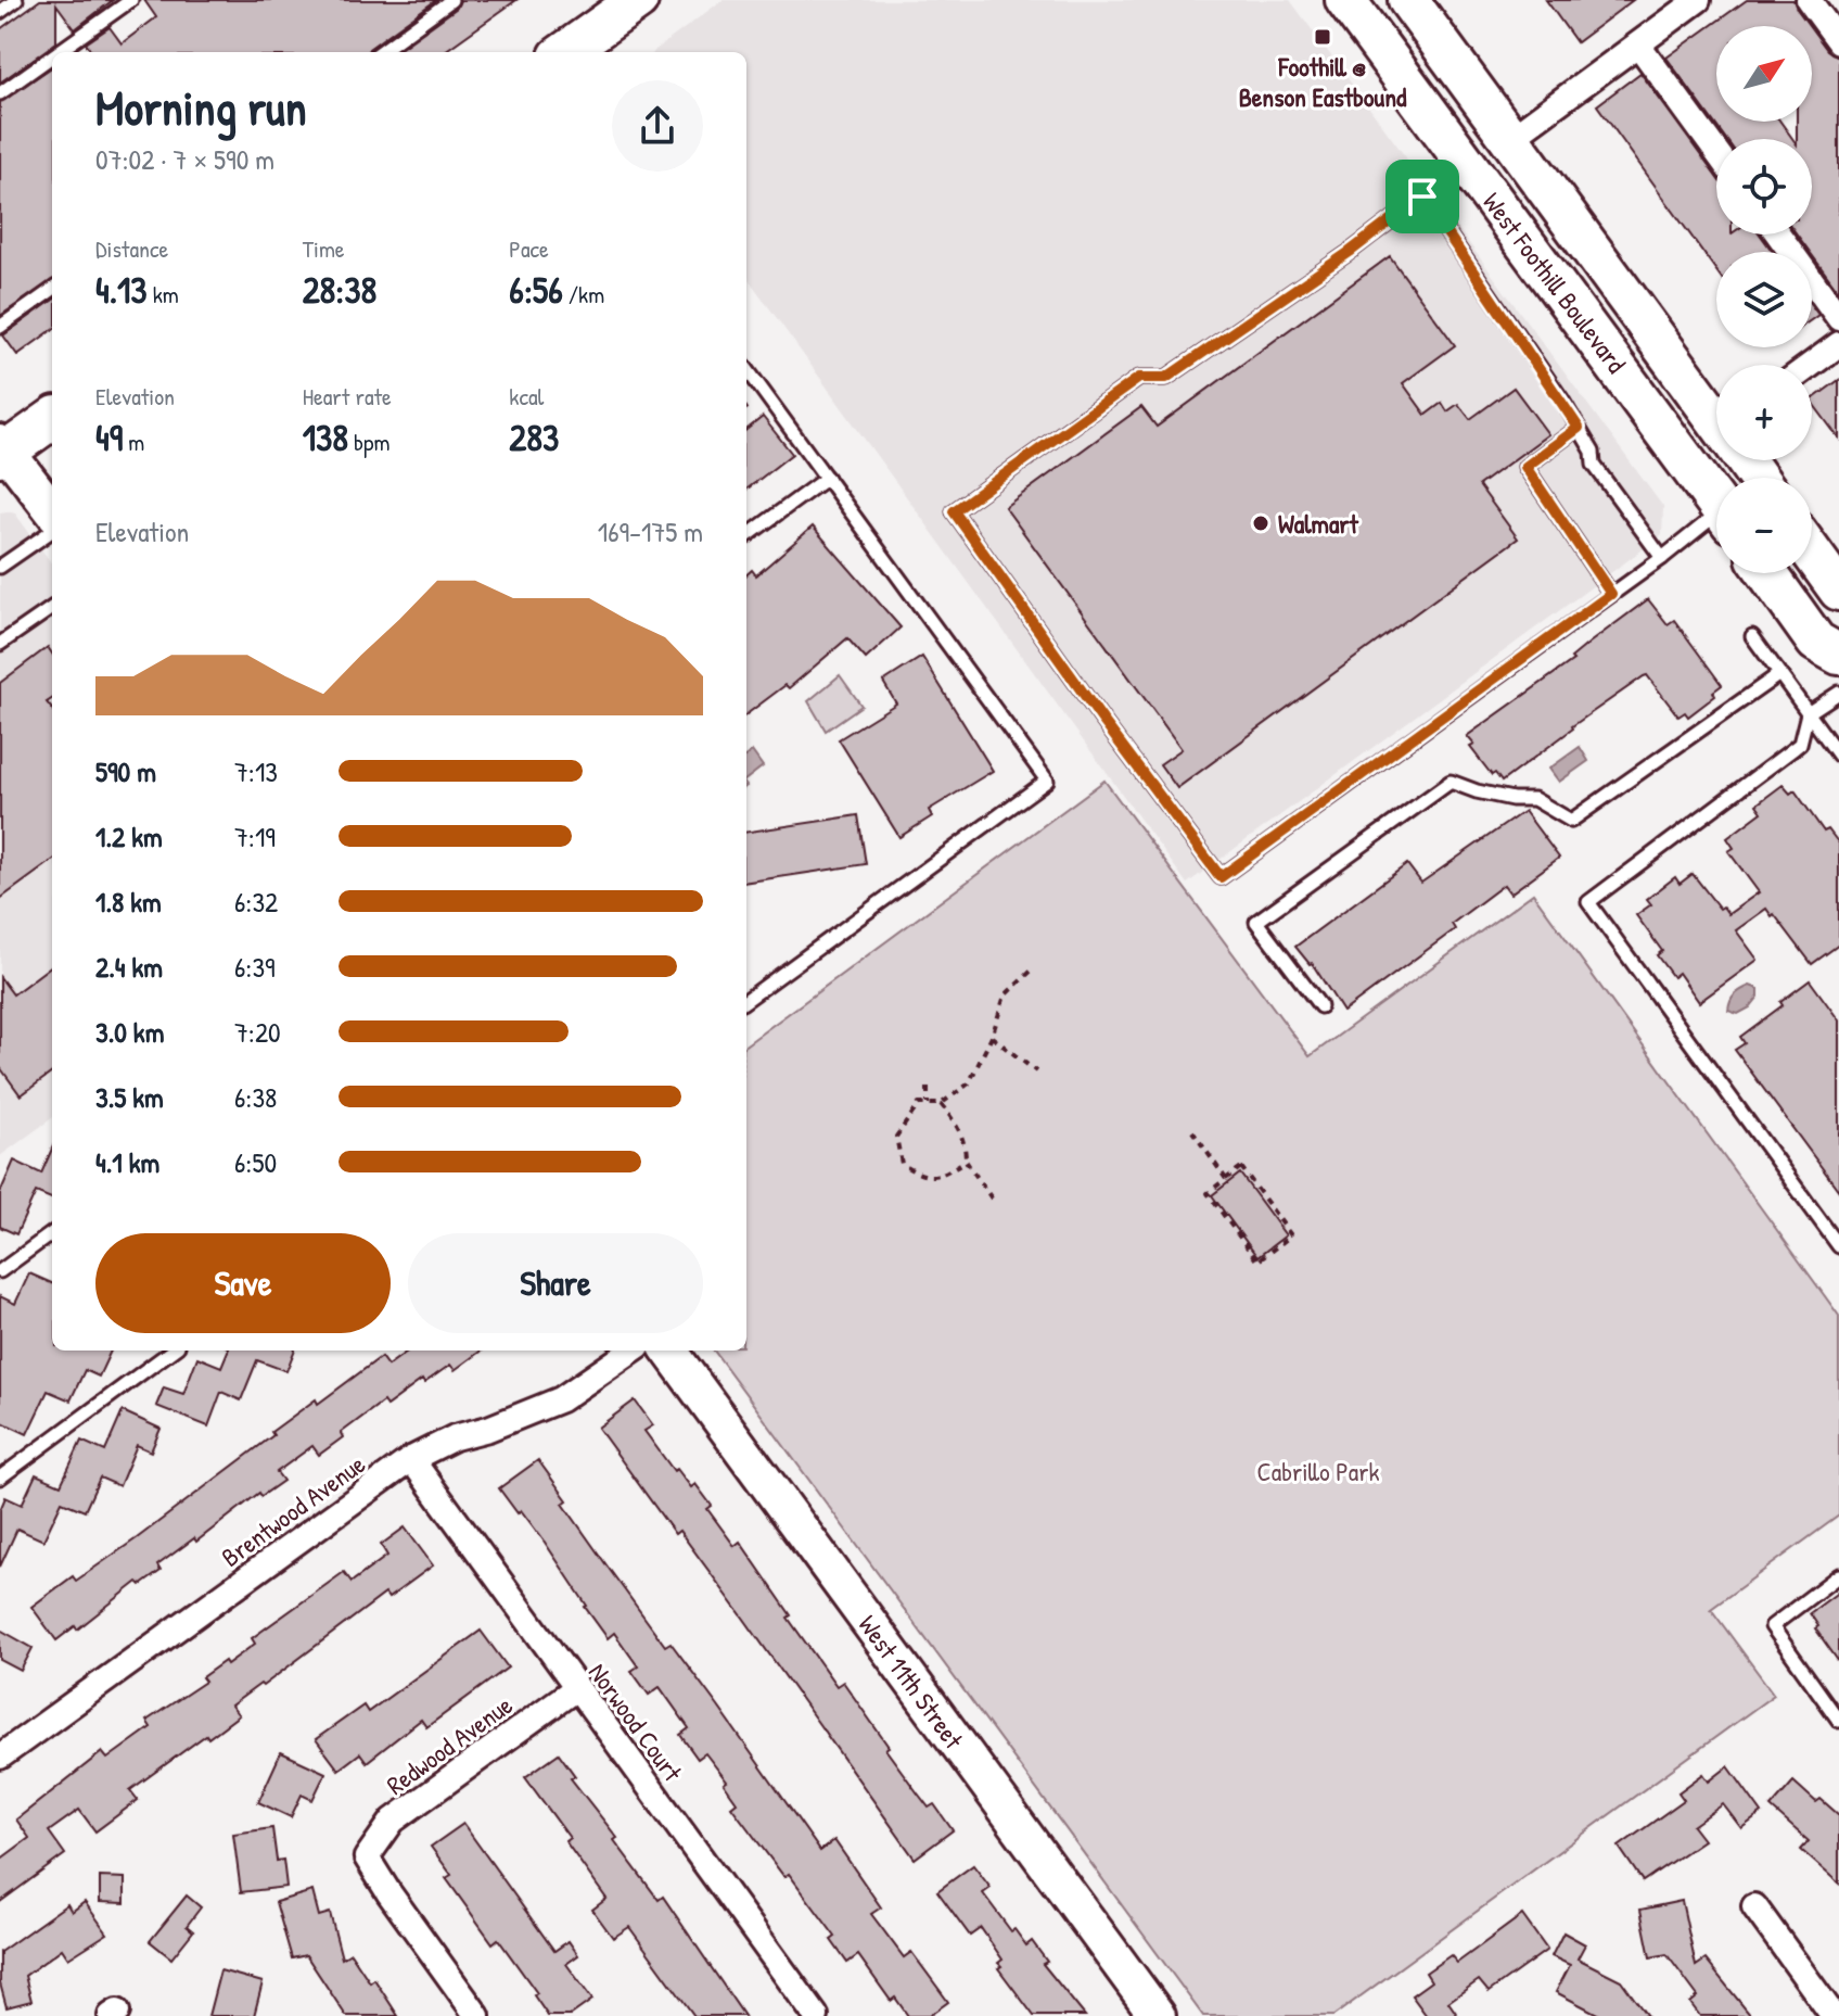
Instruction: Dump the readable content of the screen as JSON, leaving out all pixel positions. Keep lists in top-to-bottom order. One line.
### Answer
{"streets":{"main road":["West Foothill Boulevard"],"street":["Brentwood Avenue","West 11th Street","Norwood Court","Redwood Avenue"]},"crossings":[["Brentwood Avenue","Norwood Court"],["Norwood Court","Redwood Avenue"]],"parks":["Cabrillo Park"],"places":{"transit":["Foothill @ Benson Eastbound"],"other":["Walmart"]},"north":"top right","page":{"map_buttons":["+","−"],"heading":["Morning run","07:02 · 7 × 590 m"],"stats":[["Distance","4.13 km"],["Time","28:38"],["Pace","6:56 /km"],["Elevation","49 m"],["Heart rate","138 bpm"],["kcal","283"]],"chart":["Elevation","169–175 m"],"list":[{"name":"590 m","note":"7:13"},{"name":"1.2 km","note":"7:19"},{"name":"1.8 km","note":"6:32"},{"name":"2.4 km","note":"6:39"},{"name":"3.0 km","note":"7:20"},{"name":"3.5 km","note":"6:38"},{"name":"4.1 km","note":"6:50"}],"buttons":["Save","Share"]}}
